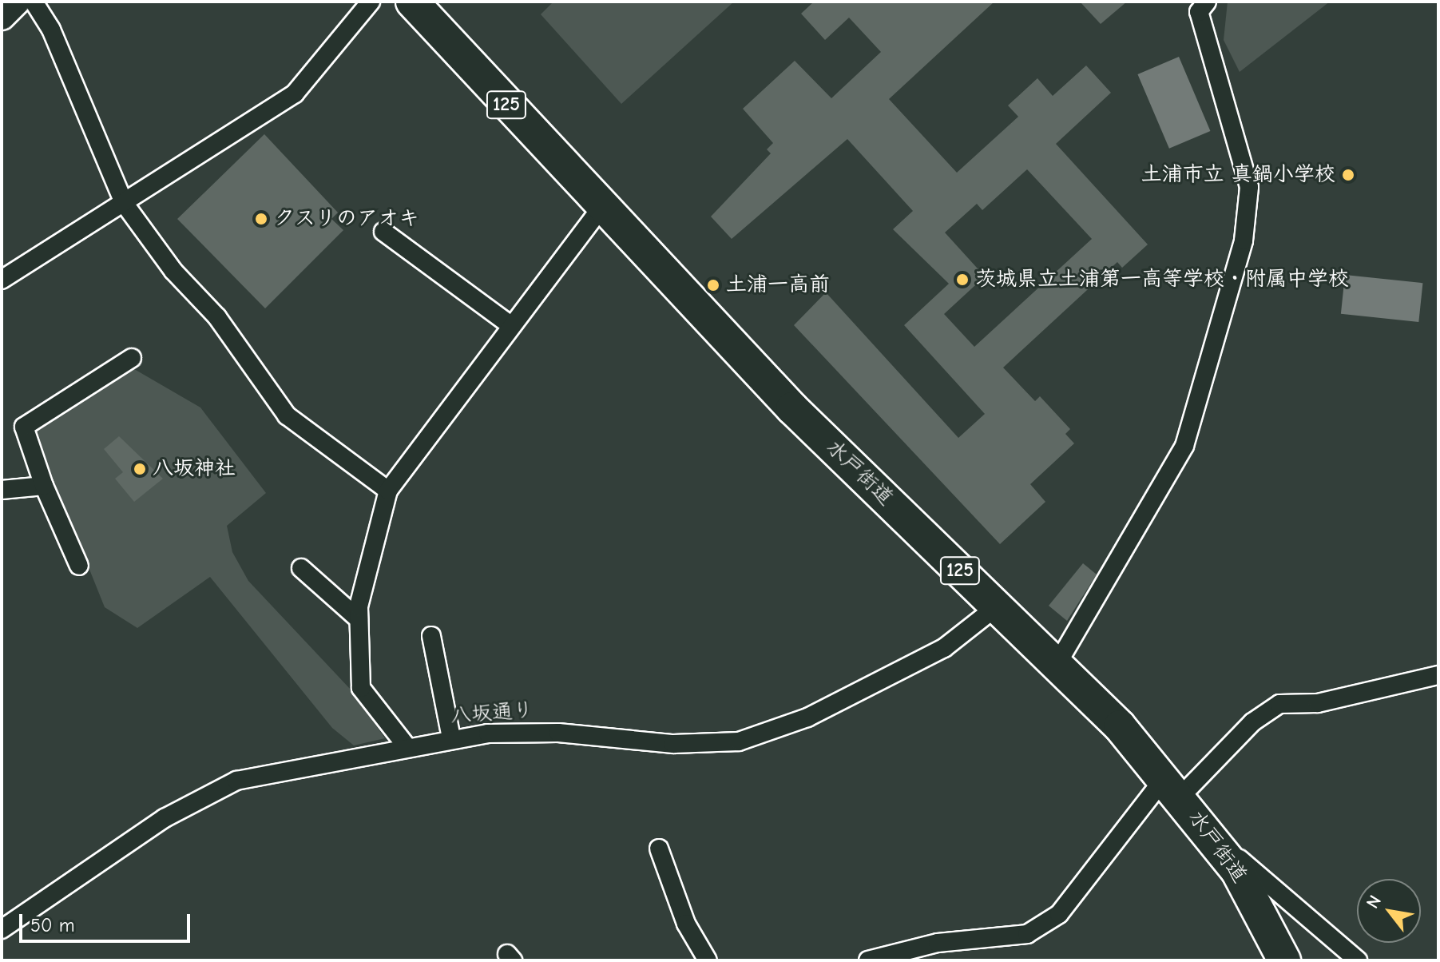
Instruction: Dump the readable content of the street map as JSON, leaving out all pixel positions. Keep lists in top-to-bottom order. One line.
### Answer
{"streets":{"highway":["125","水戸街道"],"street":["八坂通り"]},"crossings":[["水戸街道","八坂通り"]],"places":["土浦市立 真鍋小学校","クスリのアオキ","茨城県立土浦第一高等学校・附属中学校","土浦一高前","八坂神社"],"scale_bar":"50 m","north":"top left"}
